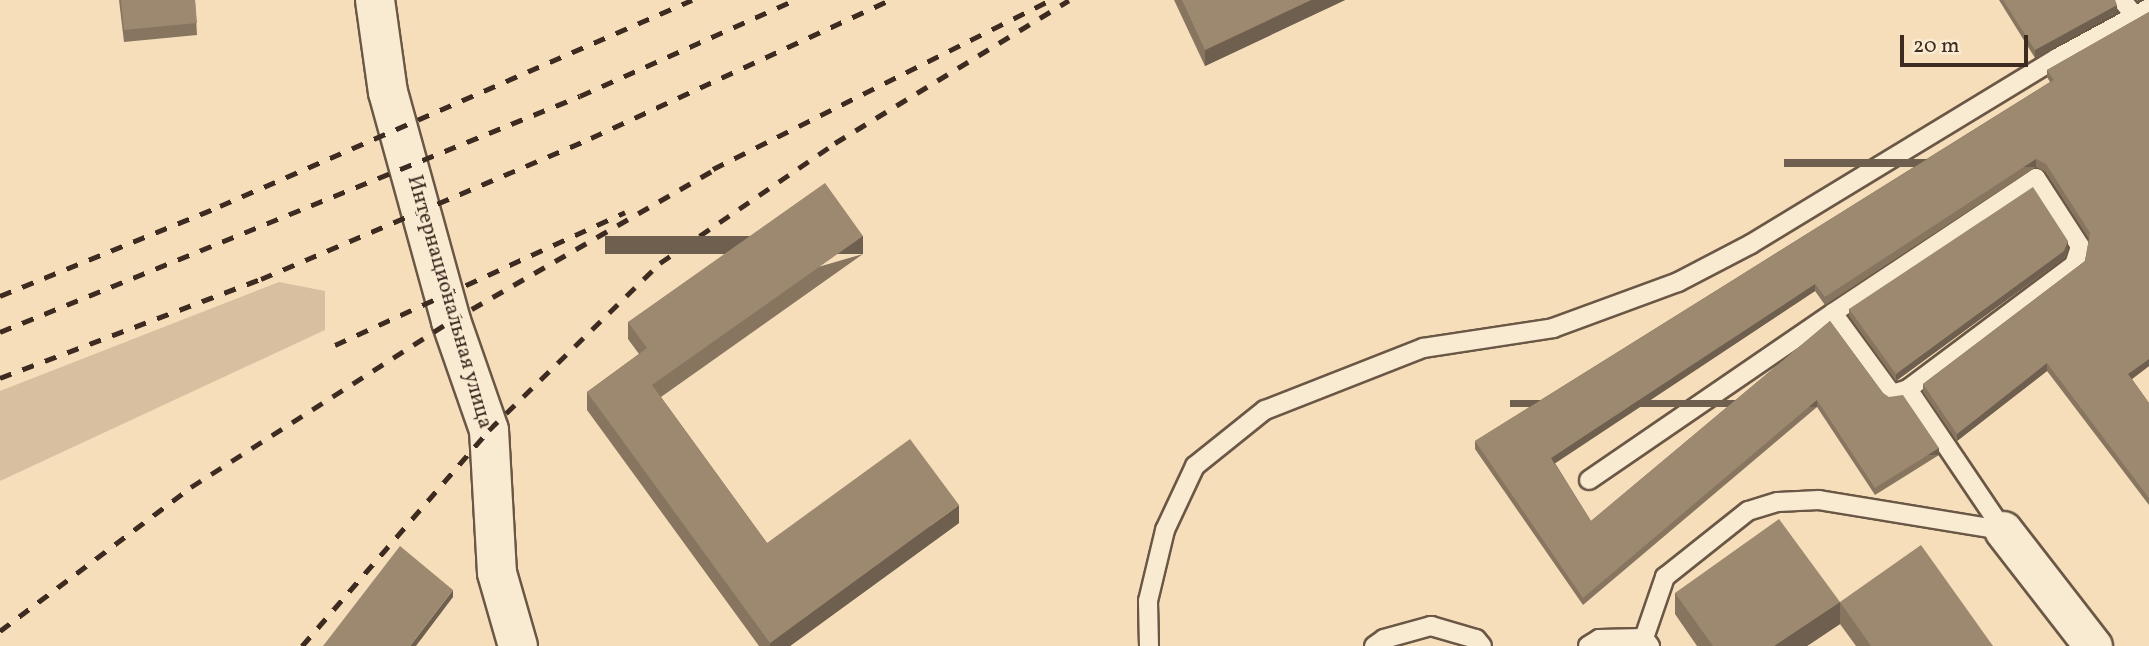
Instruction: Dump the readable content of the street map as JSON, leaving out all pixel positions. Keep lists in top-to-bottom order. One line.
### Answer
{"streets":{"street":["Интернациональная улица"]},"scale_bar":"20 m"}
